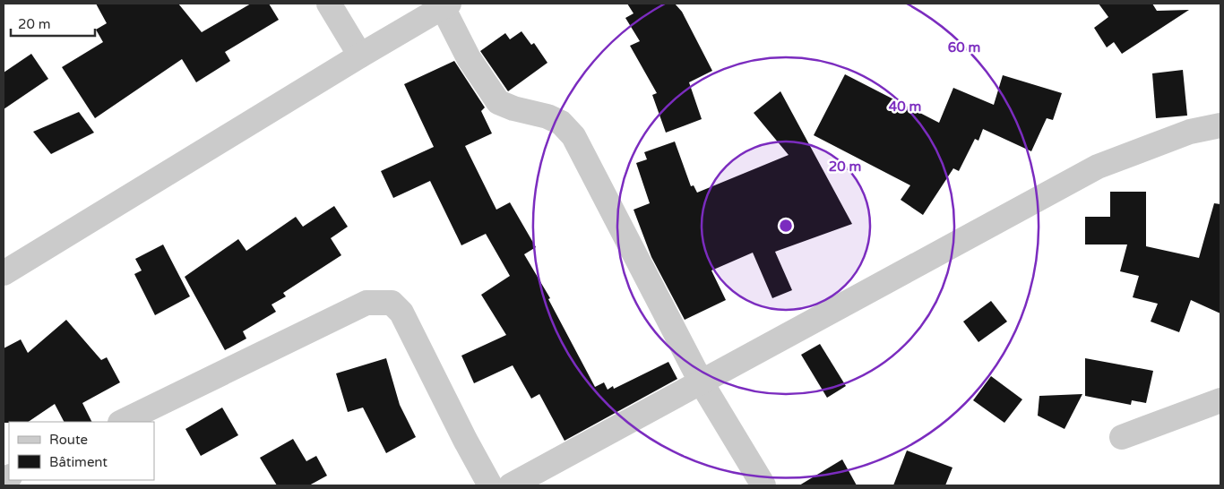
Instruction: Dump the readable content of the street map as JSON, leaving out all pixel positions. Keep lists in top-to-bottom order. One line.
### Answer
{"legend":["Route","Bâtiment"],"scale_bar":"20 m","rings":["60 m","40 m","20 m"]}
